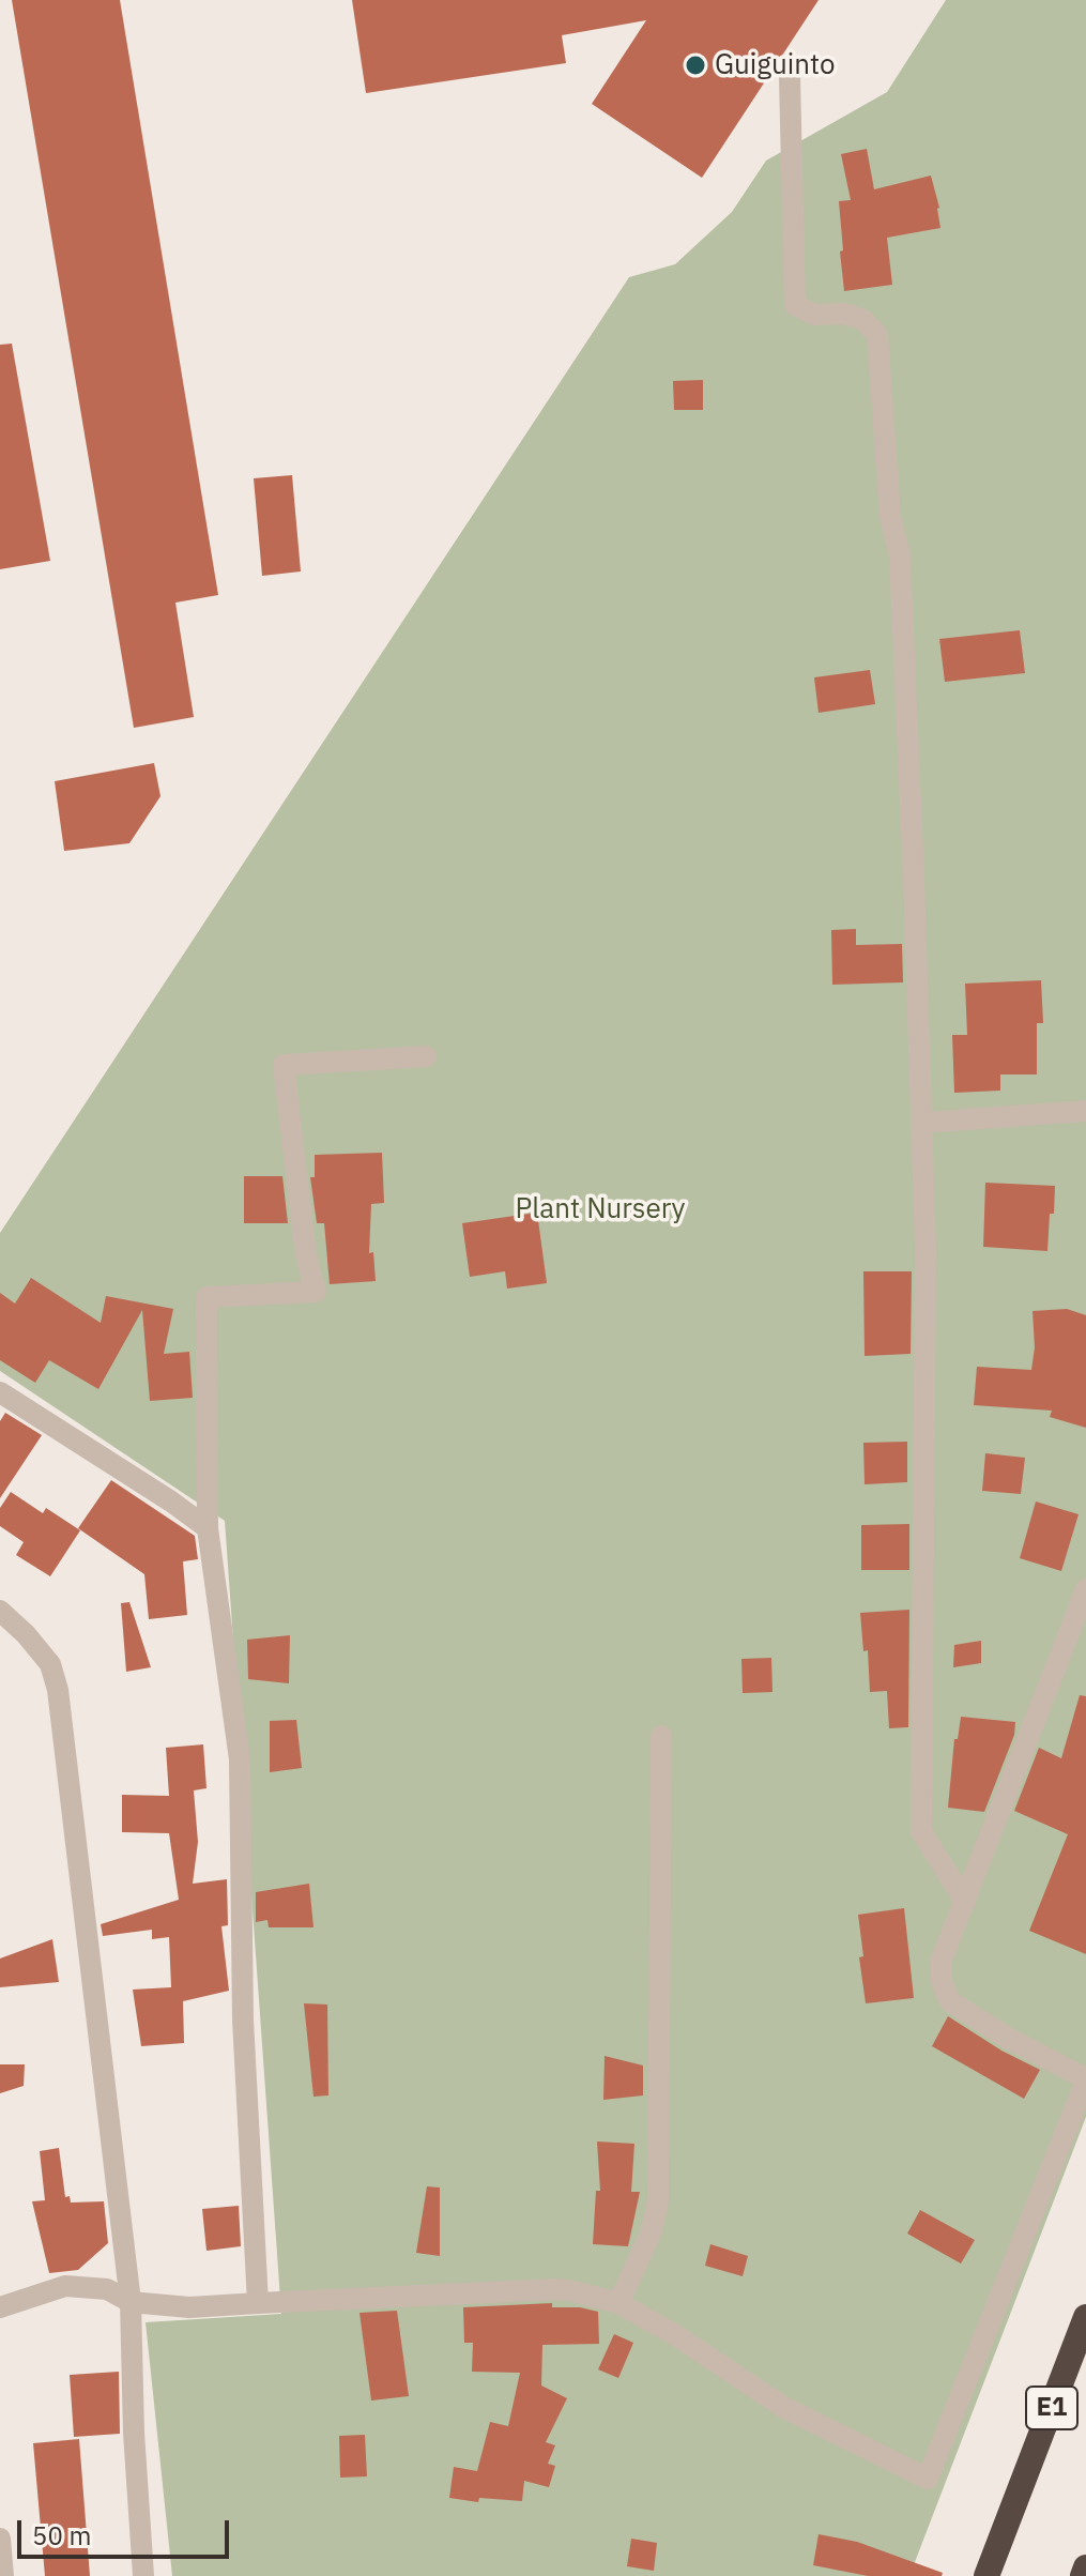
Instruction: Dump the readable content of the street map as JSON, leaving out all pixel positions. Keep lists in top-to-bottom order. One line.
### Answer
{"streets":{"highway":["E1"]},"parks":["Plant Nursery"],"places":["Guiguinto"],"scale_bar":"50 m"}
